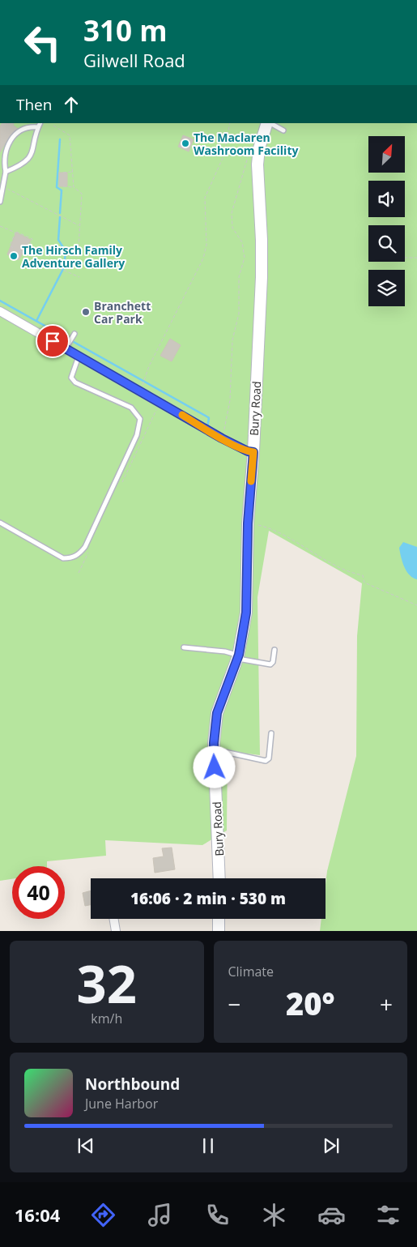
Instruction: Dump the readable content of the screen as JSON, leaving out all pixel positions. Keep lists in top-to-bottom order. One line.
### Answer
{"streets":{"street":["Bury Road"]},"places":["The Maclaren Washroom Facility","The Hirsch Family Adventure Gallery","Branchett Car Park"],"north":"top right","page":{"turn":["310 m","Gilwell Road"],"then":"Then","limit":"40","trip":"16:06 · 2 min · 530 m","tile":[["32","km/h"],"Climate"],"heat":["−","20°","+"],"song":["Northbound","June Harbor"],"tabs":"16:04"}}
